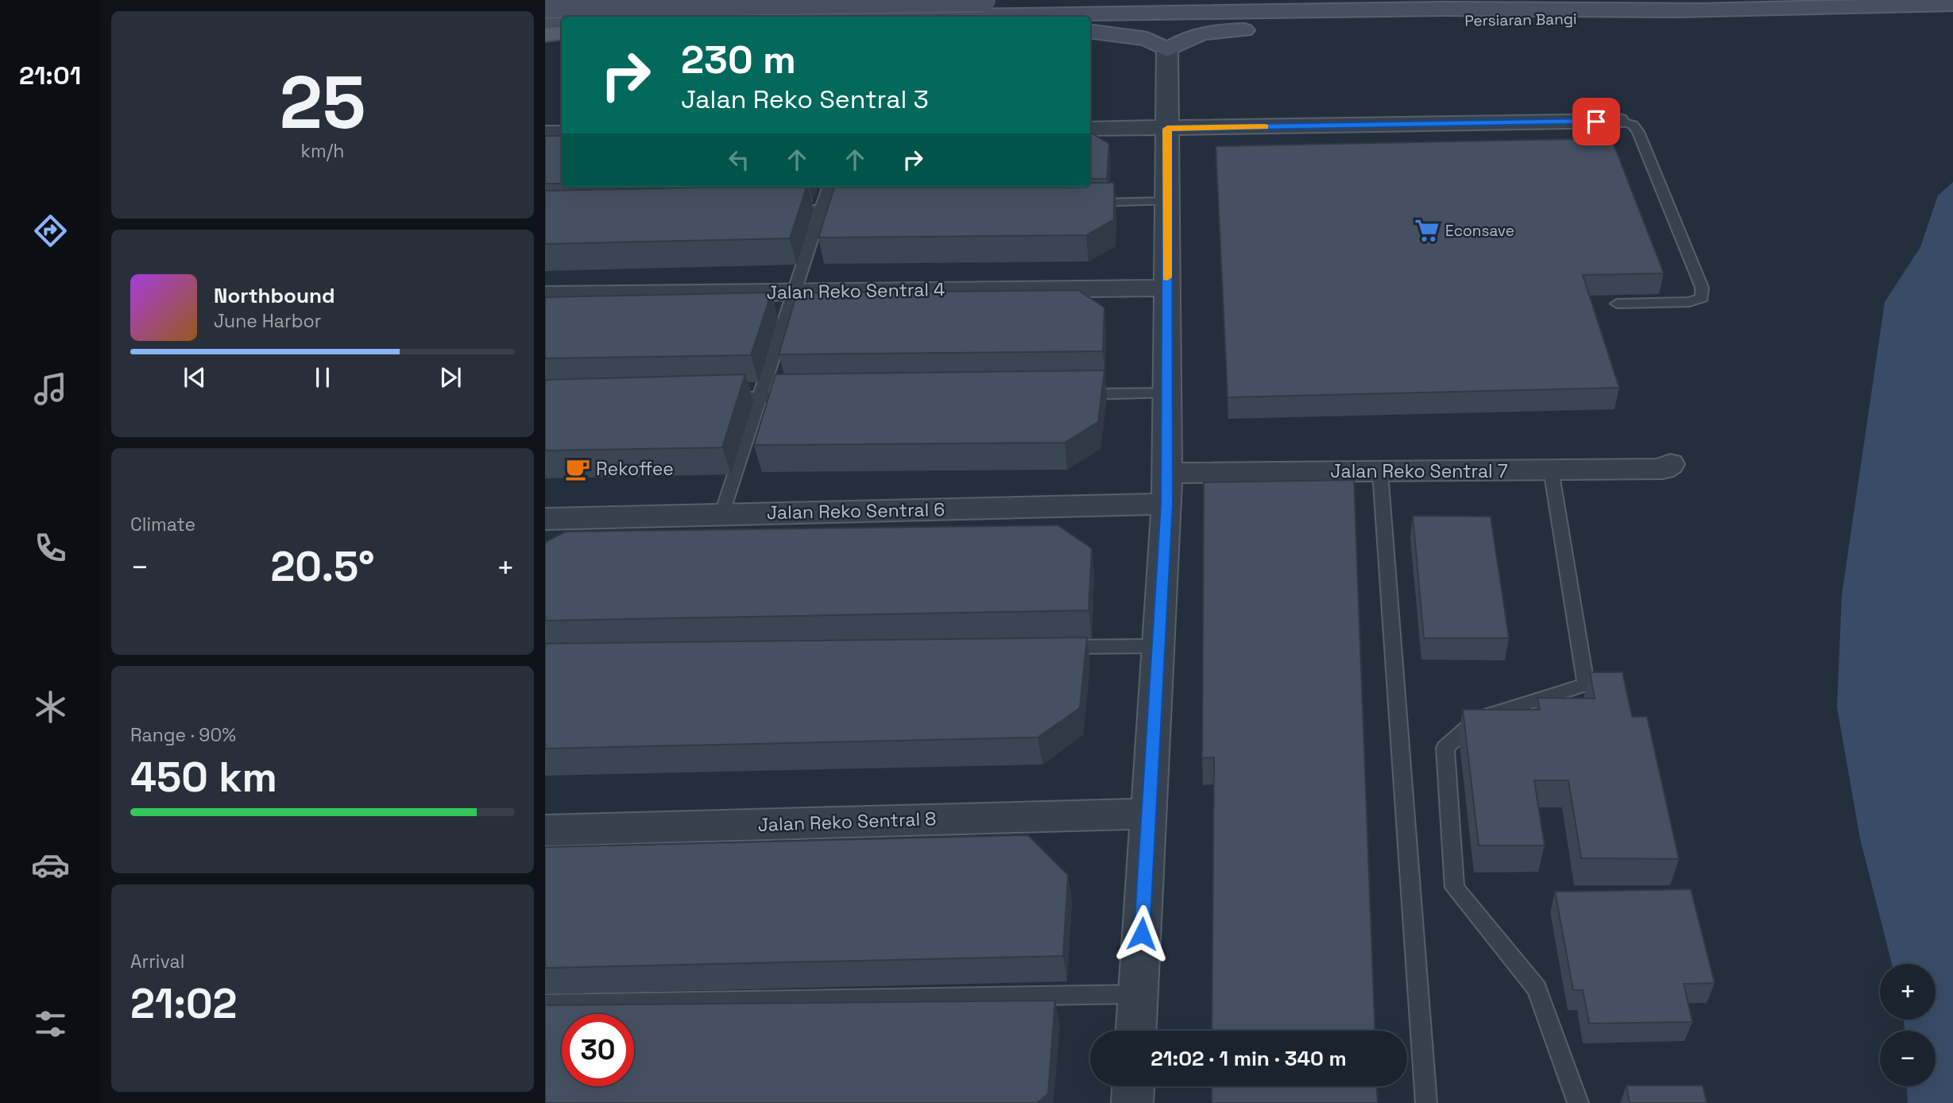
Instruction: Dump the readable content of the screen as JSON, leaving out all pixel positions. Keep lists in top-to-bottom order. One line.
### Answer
{"streets":{"main road":["Persiaran Bangi"],"street":["Jalan Reko Sentral 4","Jalan Reko Sentral 7","Jalan Reko Sentral 6","Jalan Reko Sentral 8"]},"places":{"supermarket":["Econsave"],"cafe":["Rekoffee"]},"page":{"tabs":"21:01","tile":[["25","km/h"],"Climate",["Range · 90%","450 km"],["Arrival","21:02"]],"turn":["230 m","Jalan Reko Sentral 3"],"song":["Northbound","June Harbor"],"heat":["−","20.5°","+"],"map_buttons":["+","−"],"limit":"30","trip":"21:02 · 1 min · 340 m"}}
